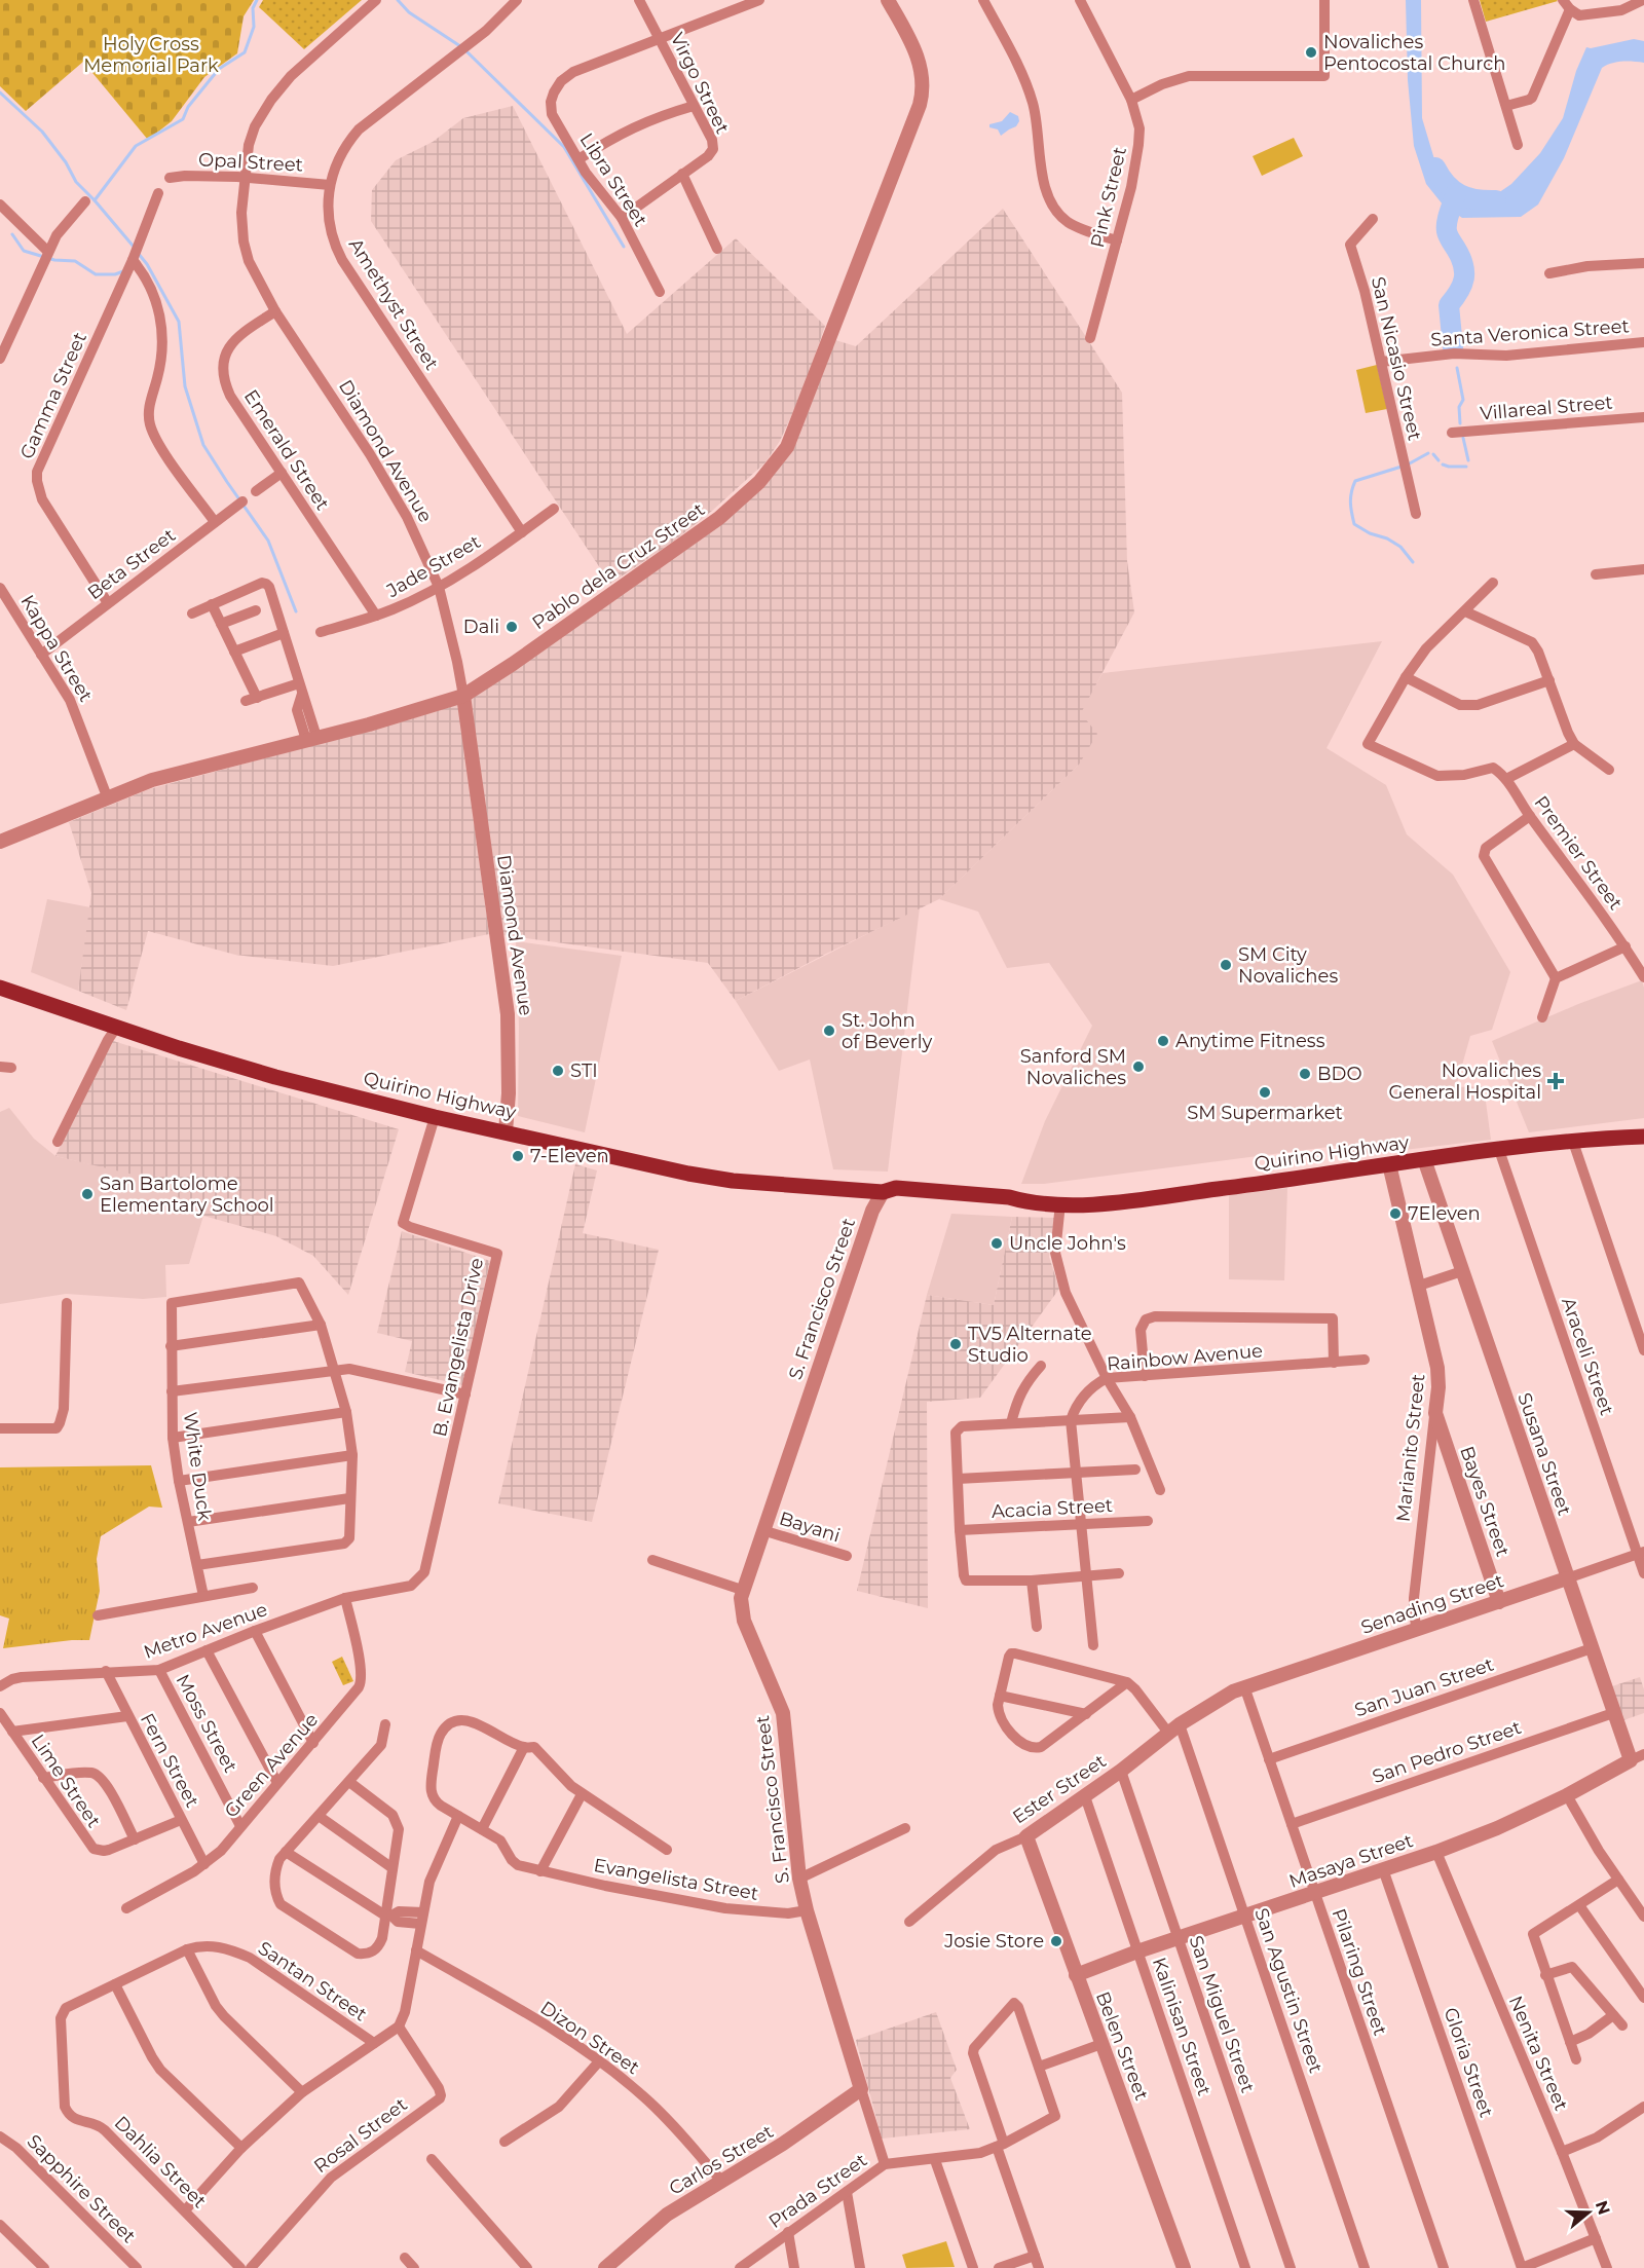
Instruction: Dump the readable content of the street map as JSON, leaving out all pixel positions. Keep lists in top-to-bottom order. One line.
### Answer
{"streets":{"main road":["Quirino Highway"],"street":["Virgo Street","Opal Street","Libra Street","Pink Street","Amethyst Street","Santa Veronica Street","San Nicasio Street","Gamma Street","Villareal Street","Emerald Street","Diamond Avenue","Beta Street","Jade Street","Pablo dela Cruz Street","Kappa Street","Premier Street","S. Francisco Street","B. Evangelista Drive","Araceli Street","Rainbow Avenue","Marianito Street","Susana Street","White Duck","Bayes Street","Acacia Street","Bayani","Senading Street","Metro Avenue","San Juan Street","Moss Street","San Pedro Street","Fern Street","Green Avenue","Lime Street","Ester Street","Masaya Street","Evangelista Street","Pilaring Street","Santan Street","San Agustin Street","San Miguel Street","Kalinisan Street","Dizon Street","Belen Street","Nenita Street","Gloria Street","Rosal Street","Carlos Street","Dahlia Street","Sapphire Street","Prada Street"]},"crossings":[["Virgo Street","Libra Street"],["Opal Street","Amethyst Street"],["Opal Street","Diamond Avenue"],["Amethyst Street","Jade Street"],["Santa Veronica Street","San Nicasio Street"],["Gamma Street","Beta Street"],["Emerald Street","Diamond Avenue"],["Emerald Street","Jade Street"],["Diamond Avenue","Jade Street"],["Diamond Avenue","Pablo dela Cruz Street"],["Diamond Avenue","Quirino Highway"],["Beta Street","Kappa Street"],["Pablo dela Cruz Street","Kappa Street"],["Quirino Highway","S. Francisco Street"],["Quirino Highway","B. Evangelista Drive"],["Quirino Highway","Araceli Street"],["Quirino Highway","Marianito Street"],["Quirino Highway","Susana Street"],["S. Francisco Street","Bayani"],["S. Francisco Street","Evangelista Street"],["S. Francisco Street","Carlos Street"],["S. Francisco Street","Prada Street"],["B. Evangelista Drive","Metro Avenue"],["Araceli Street","Senading Street"],["Marianito Street","Bayes Street"],["Marianito Street","Senading Street"],["Susana Street","Senading Street"],["Susana Street","San Juan Street"],["Susana Street","San Pedro Street"],["Susana Street","Masaya Street"],["Bayes Street","Senading Street"],["Senading Street","Ester Street"],["Senading Street","Pilaring Street"],["Metro Avenue","Moss Street"],["Metro Avenue","Fern Street"],["Metro Avenue","Green Avenue"],["San Juan Street","Pilaring Street"],["Moss Street","Green Avenue"],["San Pedro Street","Pilaring Street"],["Fern Street","Green Avenue"],["Fern Street","Lime Street"],["Ester Street","Pilaring Street"],["Ester Street","San Agustin Street"],["Ester Street","San Miguel Street"],["Ester Street","Kalinisan Street"],["Ester Street","Belen Street"],["Masaya Street","Pilaring Street"],["Masaya Street","San Agustin Street"],["Masaya Street","San Miguel Street"],["Masaya Street","Kalinisan Street"],["Masaya Street","Belen Street"],["Masaya Street","Nenita Street"],["Masaya Street","Gloria Street"],["Santan Street","Dahlia Street"],["Dizon Street","Carlos Street"]],"parks":["Holy Cross Memorial Park"],"places":{"other":["Novaliches Pentocostal Church","Dali","SM City Novaliches","St. John of Beverly","Anytime Fitness","Sanford SM Novaliches","STI","BDO","SM Supermarket","7-Eleven","San Bartolome Elementary School","7Eleven","Uncle John's","TV5 Alternate Studio","Josie Store"],"health":["Novaliches General Hospital"]},"north":"right"}
